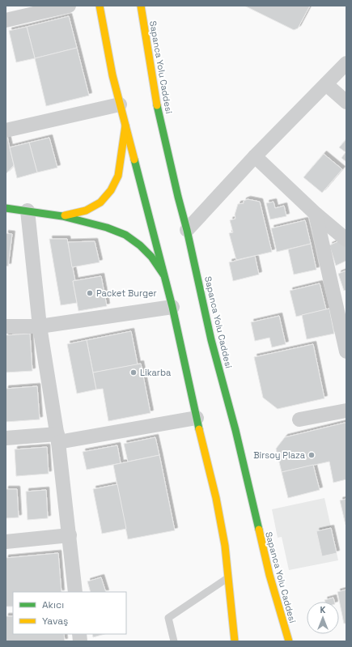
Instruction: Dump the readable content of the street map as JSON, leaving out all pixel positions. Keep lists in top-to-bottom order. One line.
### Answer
{"streets":{"main road":["Sapanca Yolu Caddesi"]},"places":["Packet Burger","Likarba","Birsoy Plaza"],"legend":["Akıcı","Yavaş"],"north":"top"}
